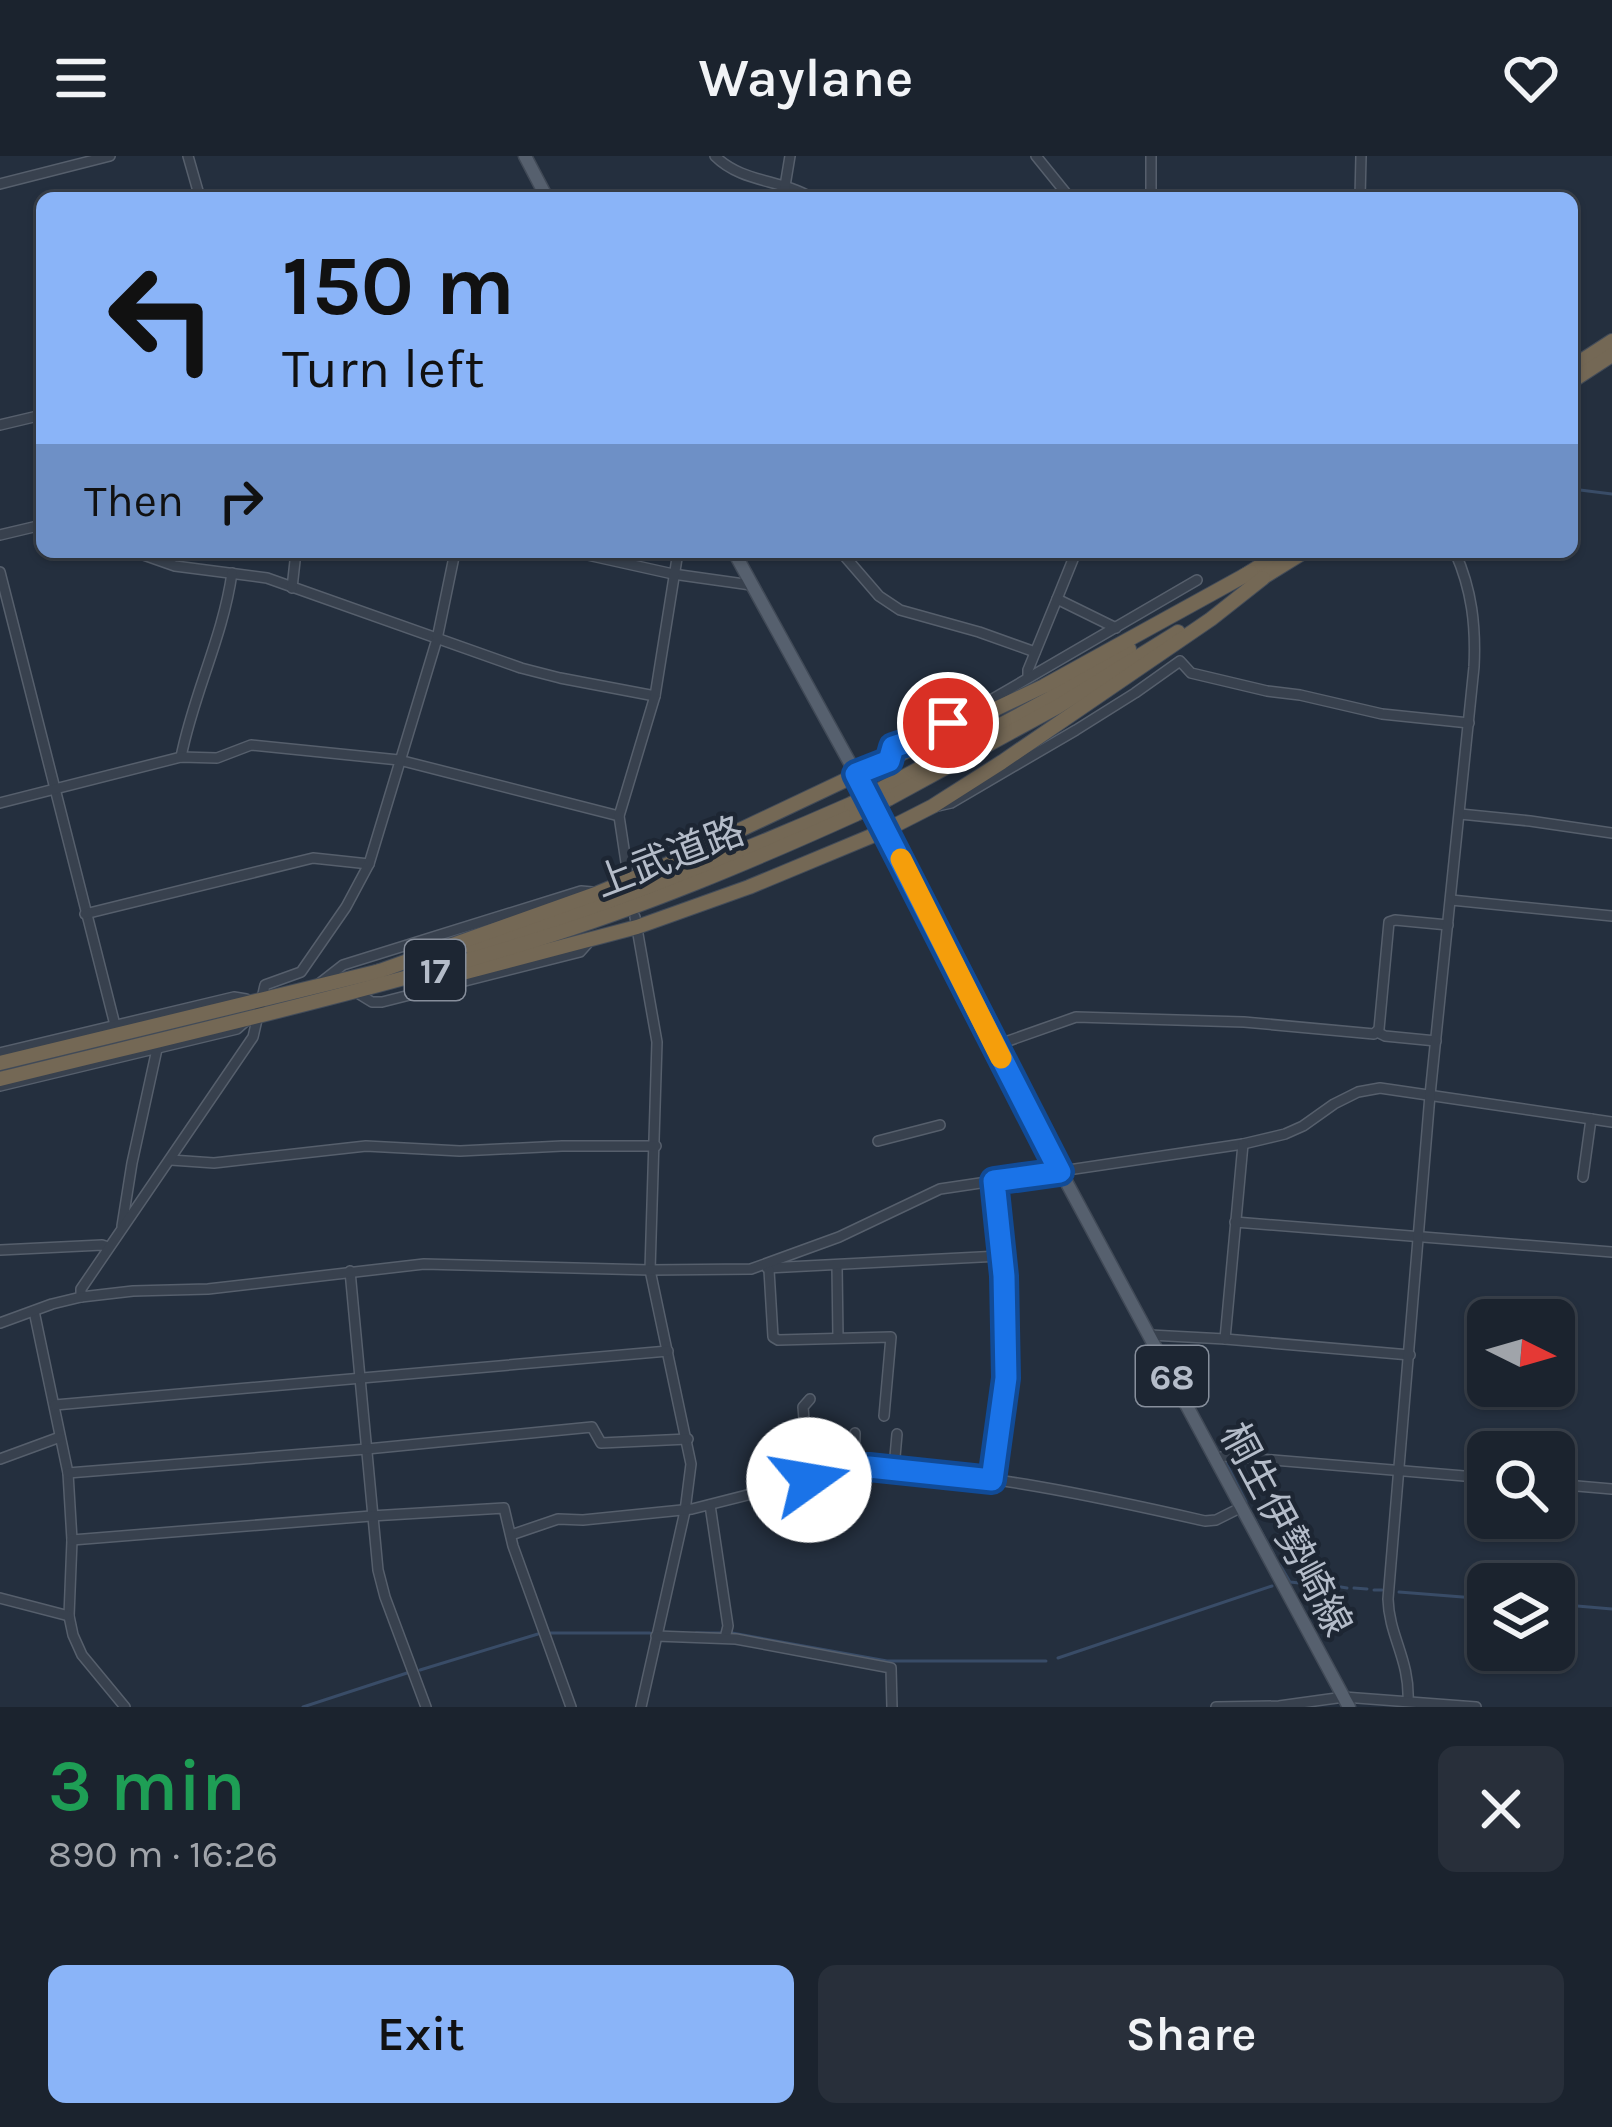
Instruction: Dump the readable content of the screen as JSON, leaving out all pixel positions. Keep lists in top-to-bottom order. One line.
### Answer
{"streets":{"highway":["上武道路","17"],"main road":["68","桐生伊勢崎線"]},"north":"right","page":{"header":"Waylane","turn":["150 m","Turn left"],"then":"Then","heading":["3 min","890 m · 16:26"],"buttons":["Exit","Share"]}}
